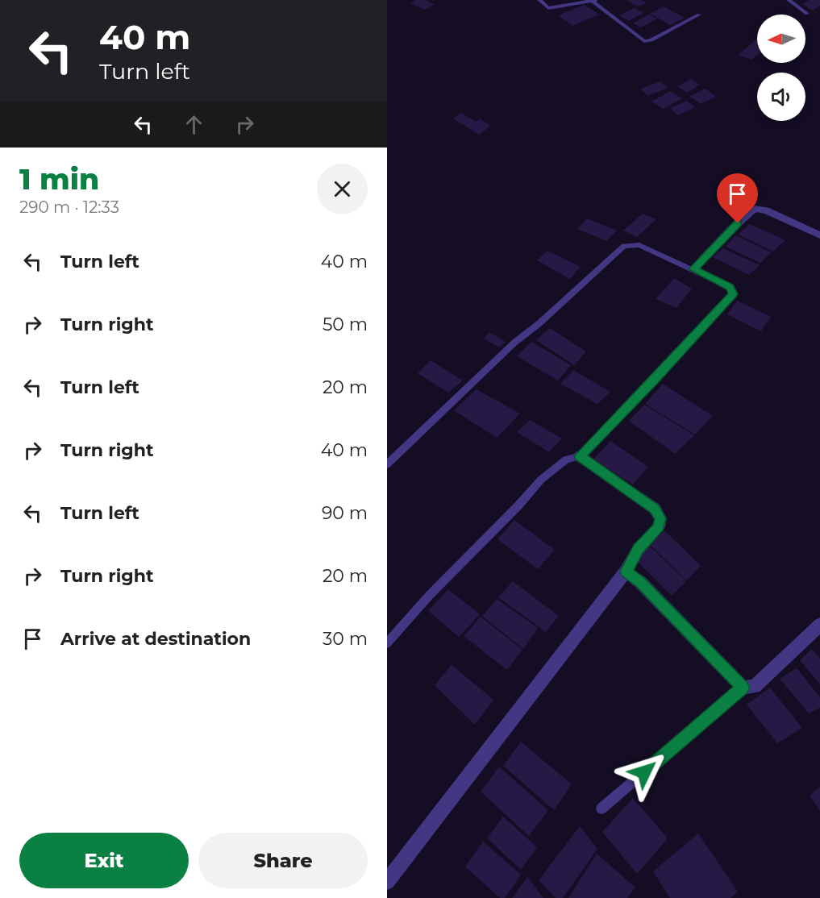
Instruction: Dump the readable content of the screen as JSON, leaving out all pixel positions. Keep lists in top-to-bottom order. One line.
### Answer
{"north":"left","page":{"turn":["40 m","Turn left"],"heading":["1 min","290 m · 12:33"],"list":[{"name":"Turn left","value":"40 m"},{"name":"Turn right","value":"50 m"},{"name":"Turn left","value":"20 m"},{"name":"Turn right","value":"40 m"},{"name":"Turn left","value":"90 m"},{"name":"Turn right","value":"20 m"},{"name":"Arrive at destination","value":"30 m"}],"buttons":["Exit","Share"]}}
